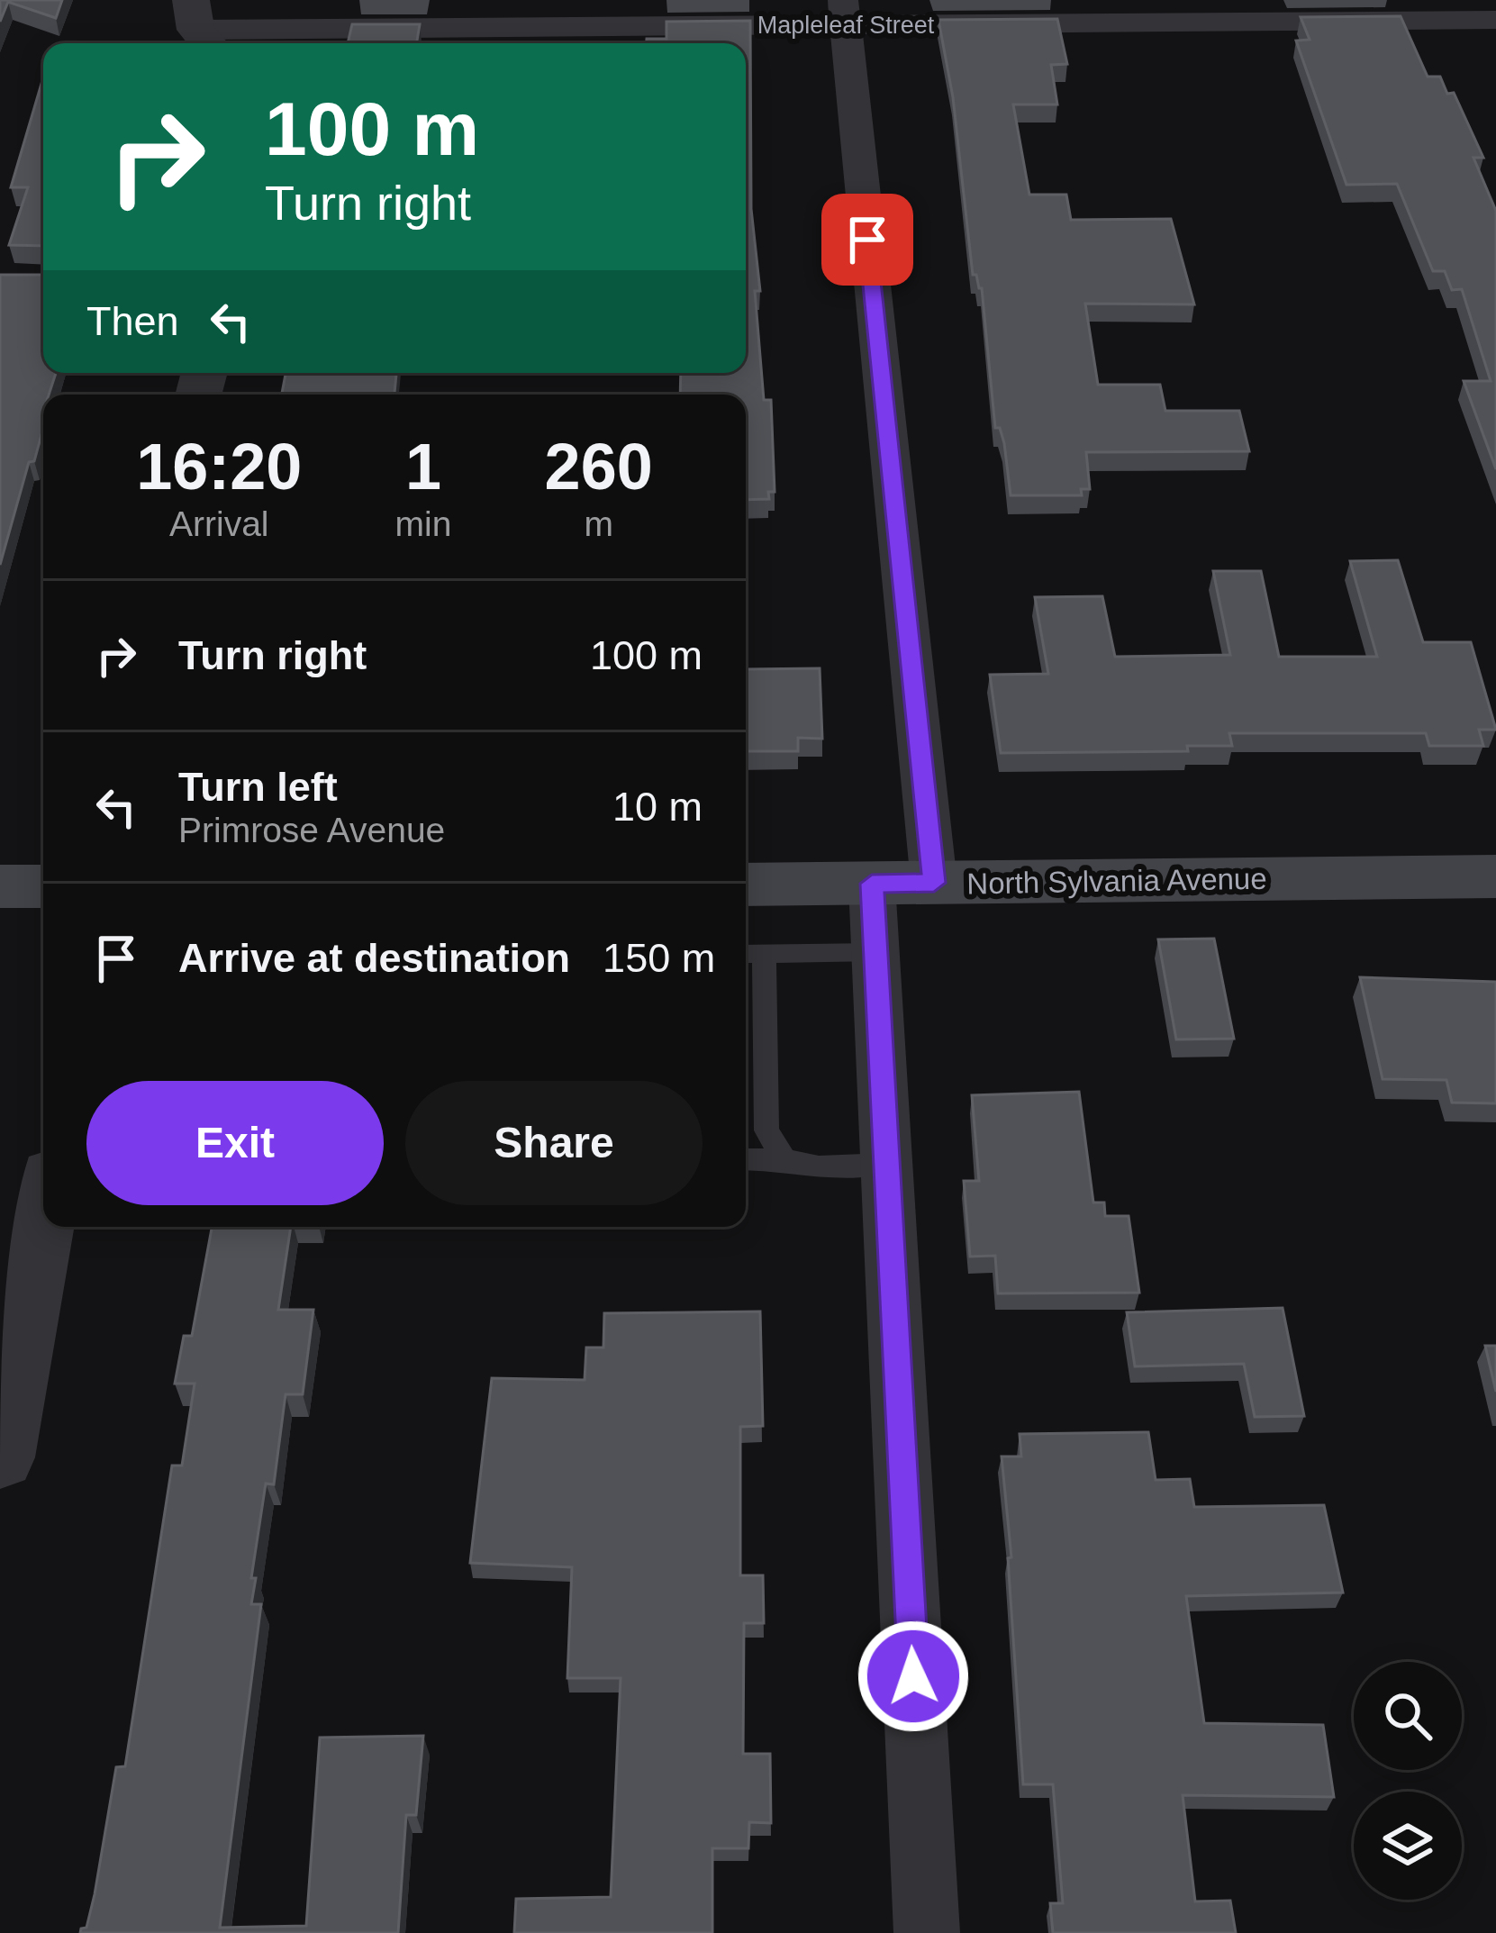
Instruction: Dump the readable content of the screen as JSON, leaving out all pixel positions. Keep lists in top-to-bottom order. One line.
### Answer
{"streets":{"main road":["North Sylvania Avenue"],"street":["Mapleleaf Street"]},"page":{"turn":["100 m","Turn right"],"then":"Then","eta":["16:20","Arrival","1","min","260","m"],"list":[{"name":"Turn right","value":"100 m"},{"name":"Turn left","note":"Primrose Avenue","value":"10 m"},{"name":"Arrive at destination","value":"150 m"}],"buttons":["Exit","Share"]}}
